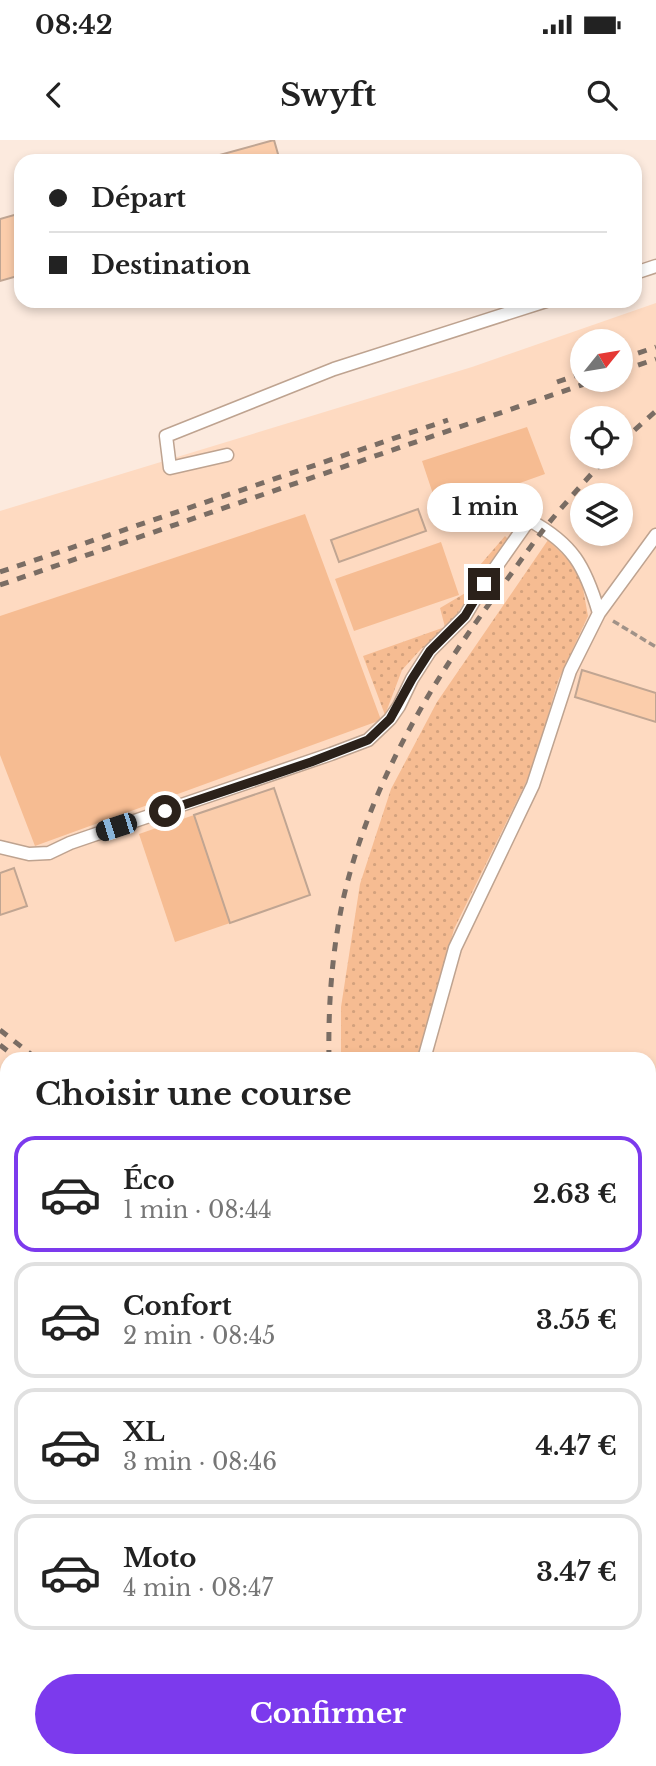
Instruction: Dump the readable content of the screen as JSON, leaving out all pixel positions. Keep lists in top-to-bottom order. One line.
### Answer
{"north":"top right","page":{"status":"08:42","header":"Swyft","banner":["Départ","Destination"],"bubble":"1 min","heading":"Choisir une course","list":[{"name":"Éco","note":"1 min · 08:44","value":"2.63 €"},{"name":"Confort","note":"2 min · 08:45","value":"3.55 €"},{"name":"XL","note":"3 min · 08:46","value":"4.47 €"},{"name":"Moto","note":"4 min · 08:47","value":"3.47 €"}],"buttons":"Confirmer"}}
